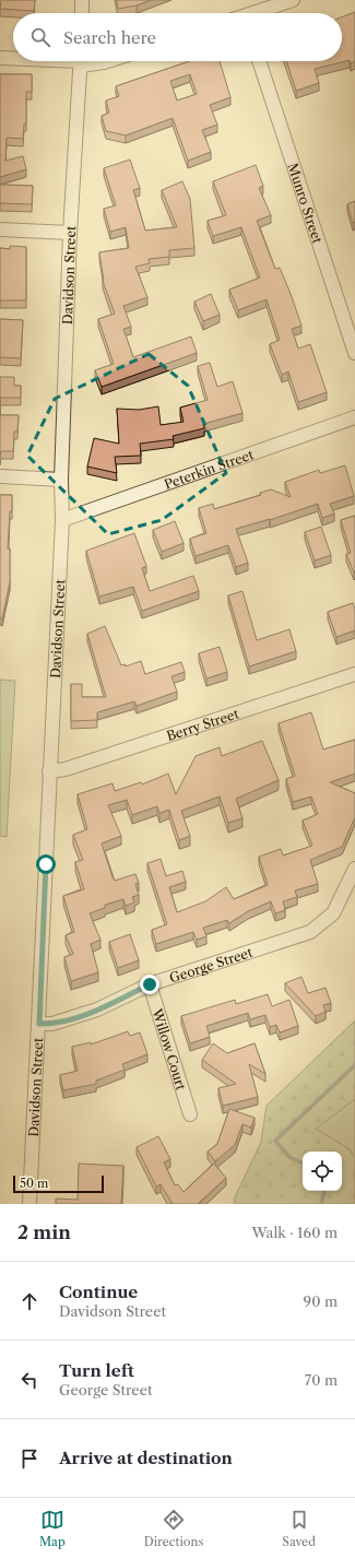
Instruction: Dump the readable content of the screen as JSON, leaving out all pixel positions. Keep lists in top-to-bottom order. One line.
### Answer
{"streets":{"street":["Munro Street","Davidson Street","Peterkin Street","Berry Street","George Street","Willow Court"]},"crossings":[["Davidson Street","Peterkin Street"],["Davidson Street","Berry Street"],["Davidson Street","George Street"],["George Street","Willow Court"]],"scale_bar":"50 m","page":{"search":"Search here","scale":"50 m","heading":["2 min","Walk · 160 m"],"list":[["Continue","Davidson Street","90 m"],["Turn left","George Street","70 m"],"Arrive at destination"],"nav":["Map","Directions","Saved"]}}
